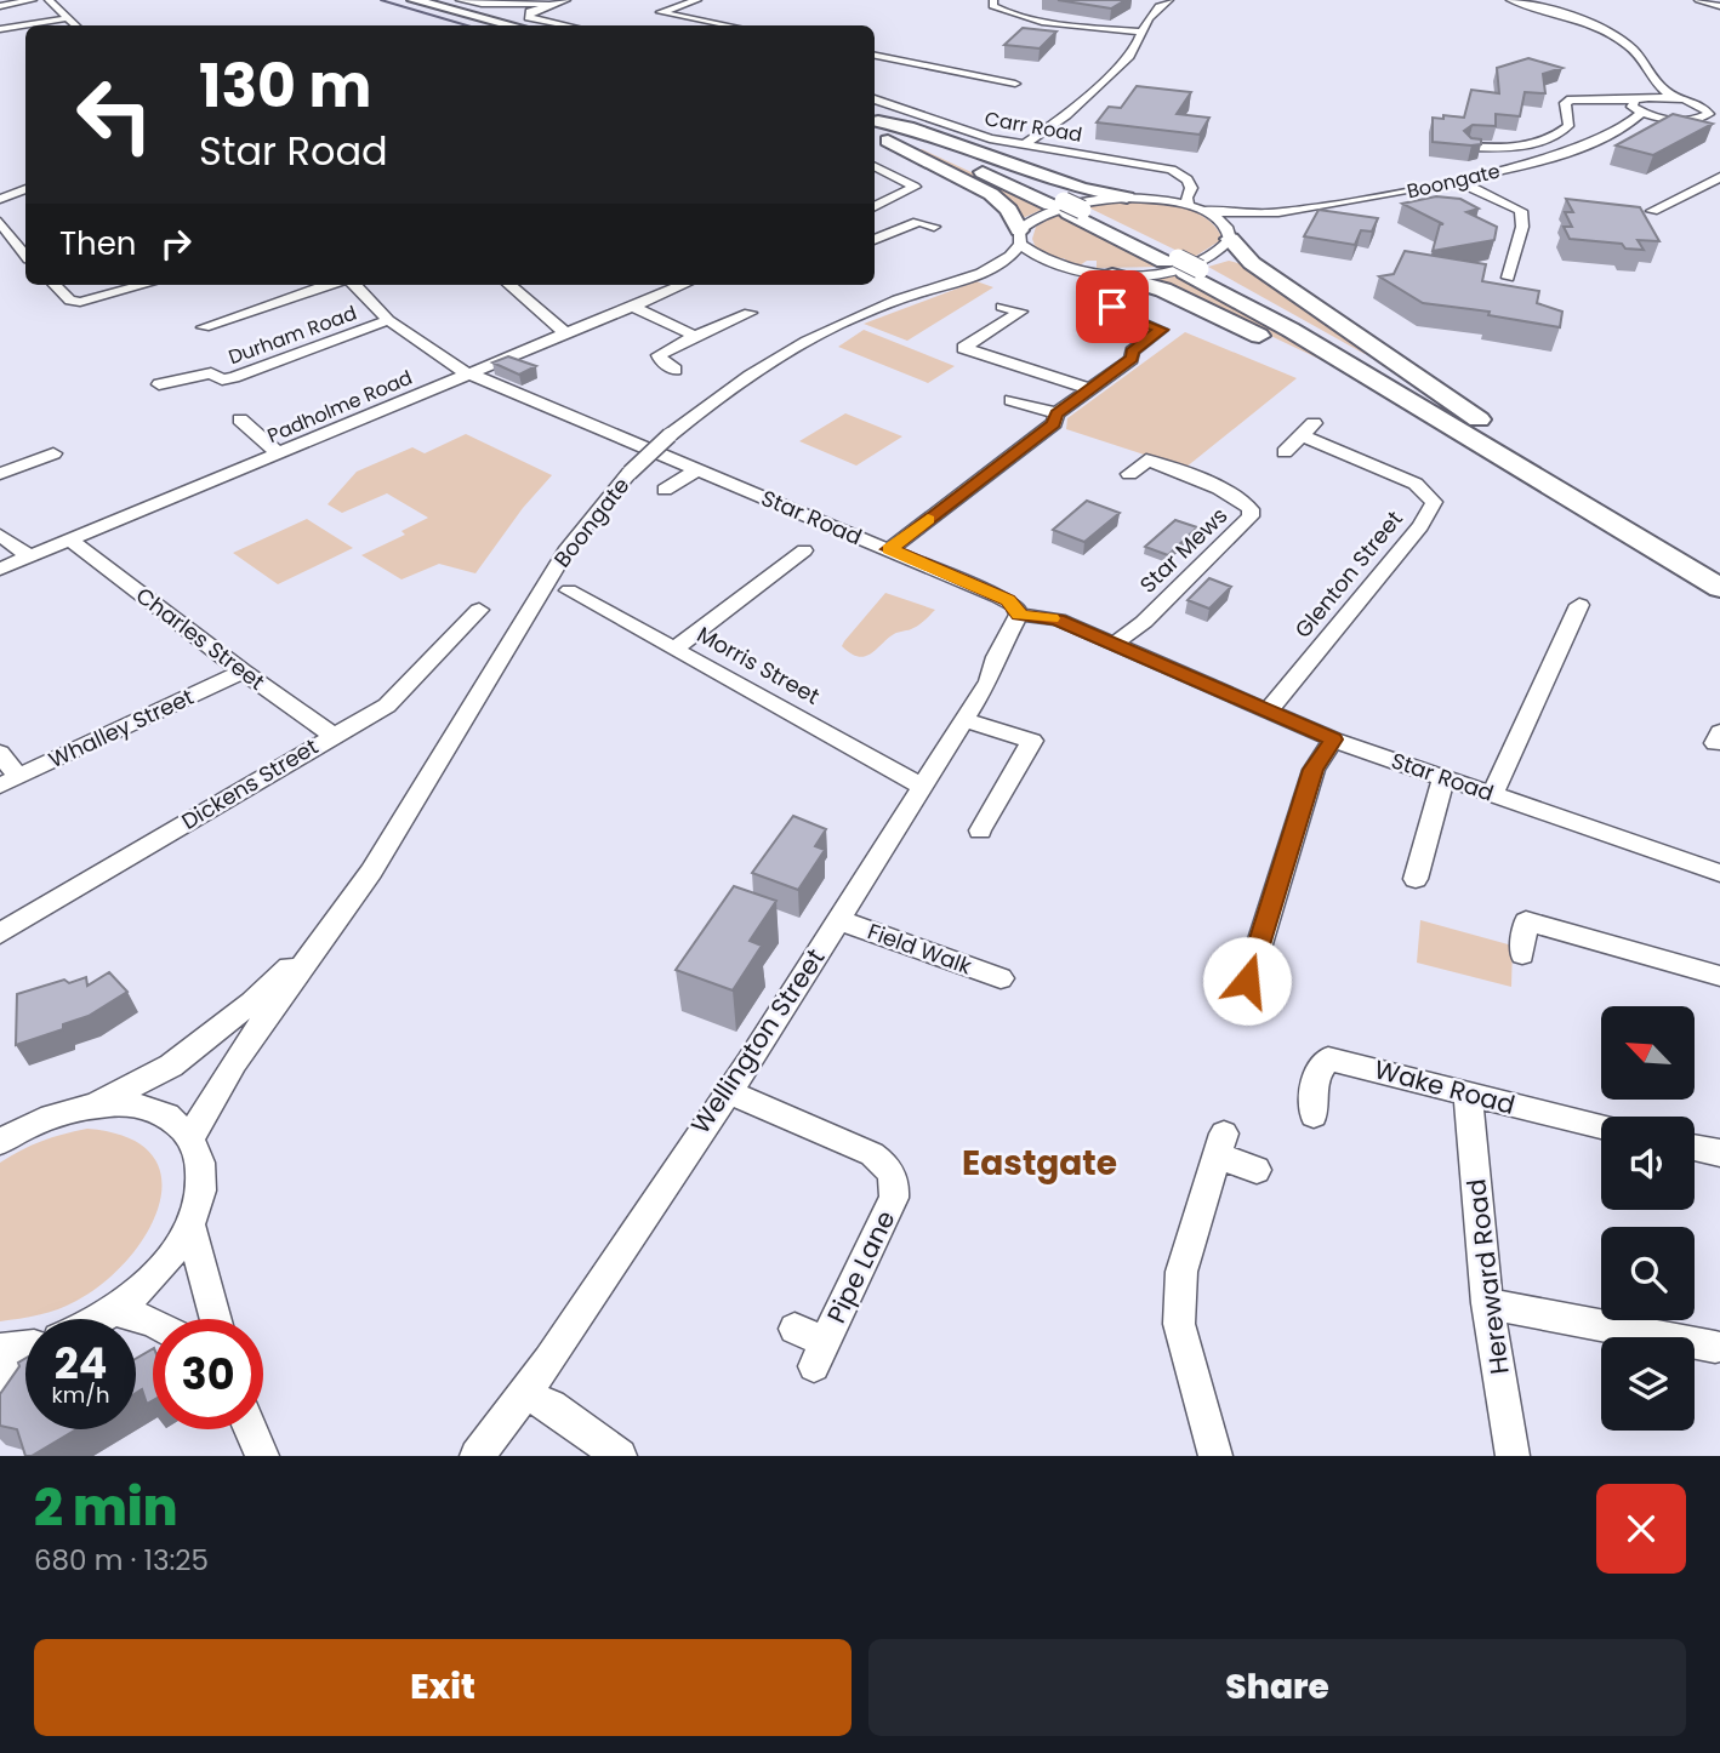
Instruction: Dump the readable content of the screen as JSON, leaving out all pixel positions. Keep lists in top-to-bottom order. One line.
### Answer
{"streets":{"street":["Carr Road","Boongate","Durham Road","Padholme Road","Star Road","Star Mews","Glenton Street","Charles Street","Morris Street","Whalley Street","Dickens Street","Field Walk","Wellington Street","Wake Road","Pipe Lane","Hereward Road"]},"crossings":[["Durham Road","Star Road"],["Padholme Road","Star Road"],["Padholme Road","Charles Street"],["Star Road","Star Mews"],["Star Road","Glenton Street"],["Star Road","Wellington Street"],["Charles Street","Whalley Street"],["Charles Street","Dickens Street"],["Morris Street","Wellington Street"],["Field Walk","Wellington Street"],["Wellington Street","Pipe Lane"],["Wake Road","Hereward Road"]],"districts":["Eastgate"],"north":"top left","page":{"turn":["130 m","Star Road"],"then":"Then","speed":"24 km/h","limit":"30","heading":["2 min","680 m · 13:25"],"buttons":["Exit","Share"]}}
